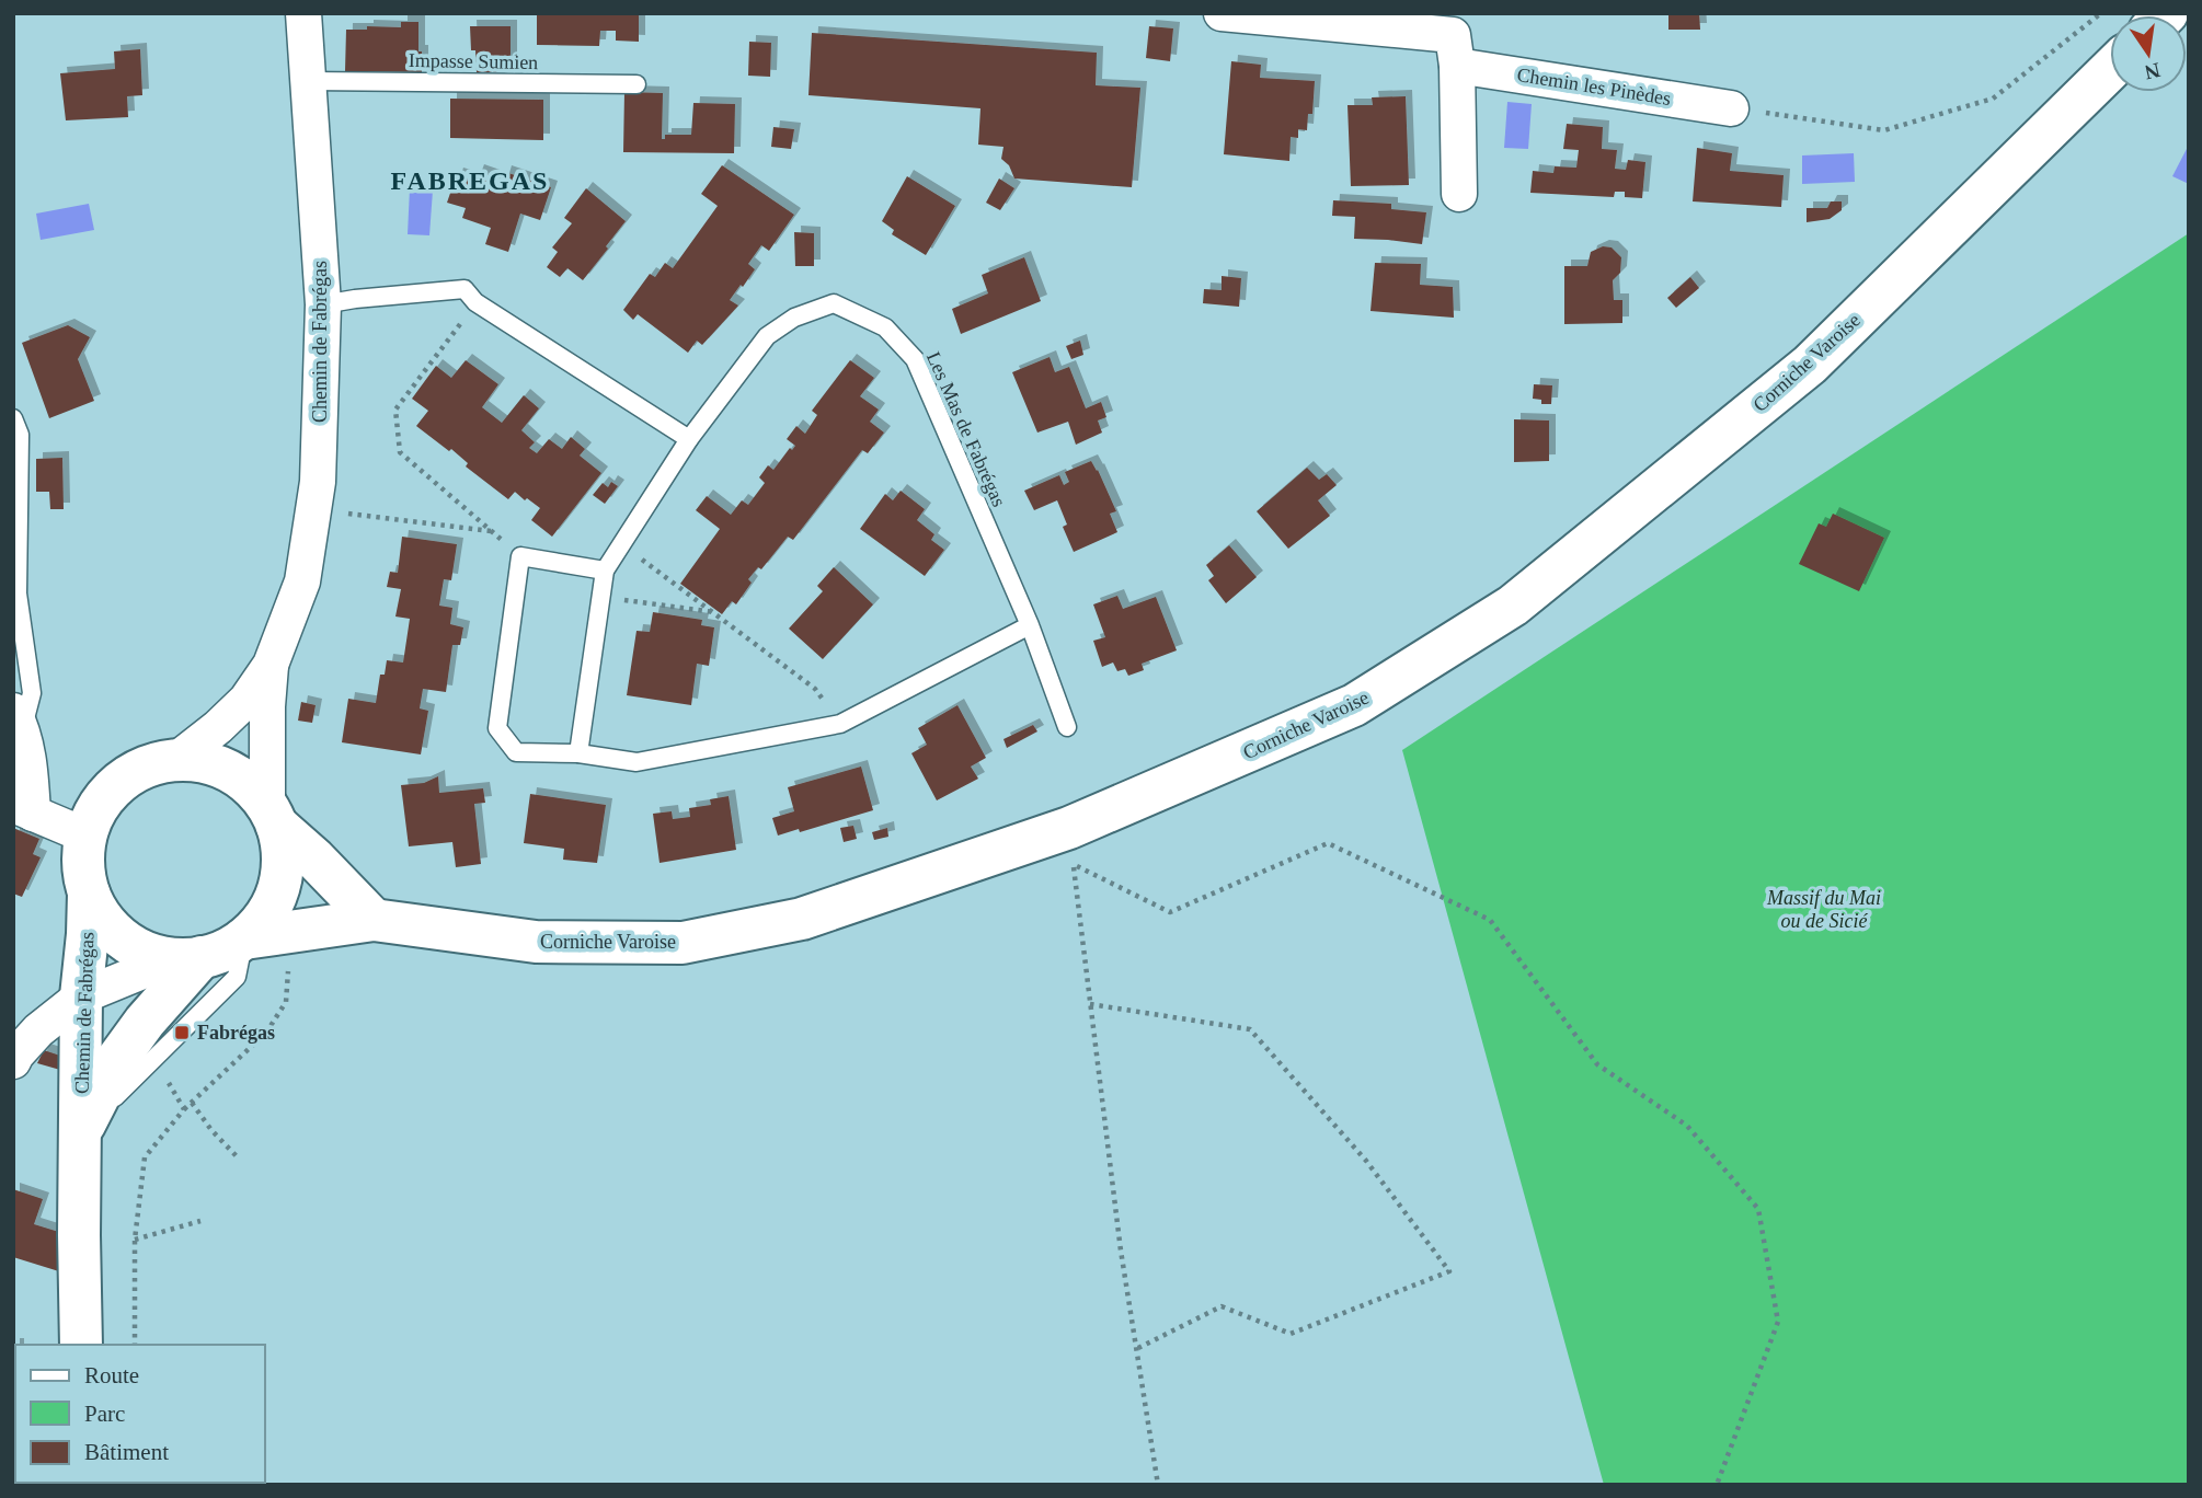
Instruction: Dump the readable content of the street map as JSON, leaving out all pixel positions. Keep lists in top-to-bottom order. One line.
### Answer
{"streets":{"street":["Chemin les Pinèdes","Chemin de Fabrégas","Corniche Varoise"],"lane":["Impasse Sumien","Les Mas de Fabrégas"]},"crossings":[["Impasse Sumien","Chemin de Fabrégas"],["Chemin de Fabrégas","Corniche Varoise"]],"districts":["FABREGAS"],"parks":["Massif du Mai ou de Sicié"],"places":{"transit":["Fabrégas"]},"legend":["Route","Parc","Bâtiment"],"north":"bottom"}
